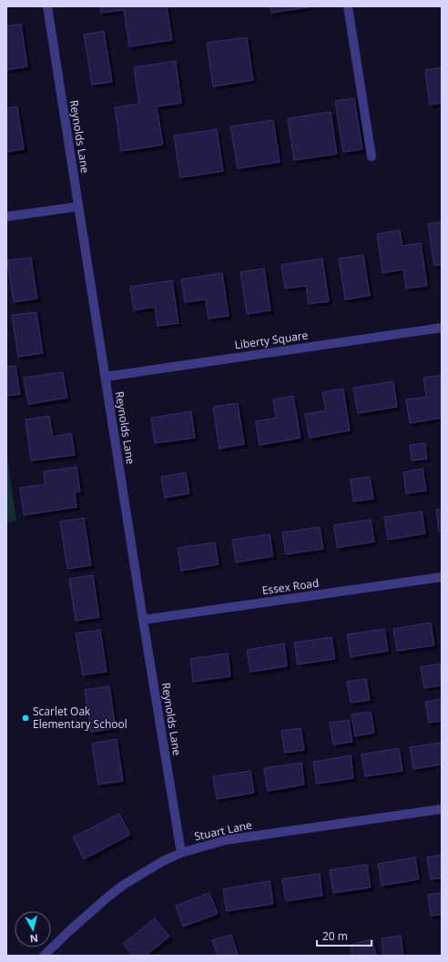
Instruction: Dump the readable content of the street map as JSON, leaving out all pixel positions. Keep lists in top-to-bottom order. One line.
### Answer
{"streets":{"street":["Reynolds Lane","Liberty Square","Essex Road","Stuart Lane"]},"crossings":[["Reynolds Lane","Liberty Square"],["Reynolds Lane","Essex Road"],["Reynolds Lane","Stuart Lane"]],"places":["Scarlet Oak Elementary School"],"scale_bar":"20 m","north":"bottom"}
